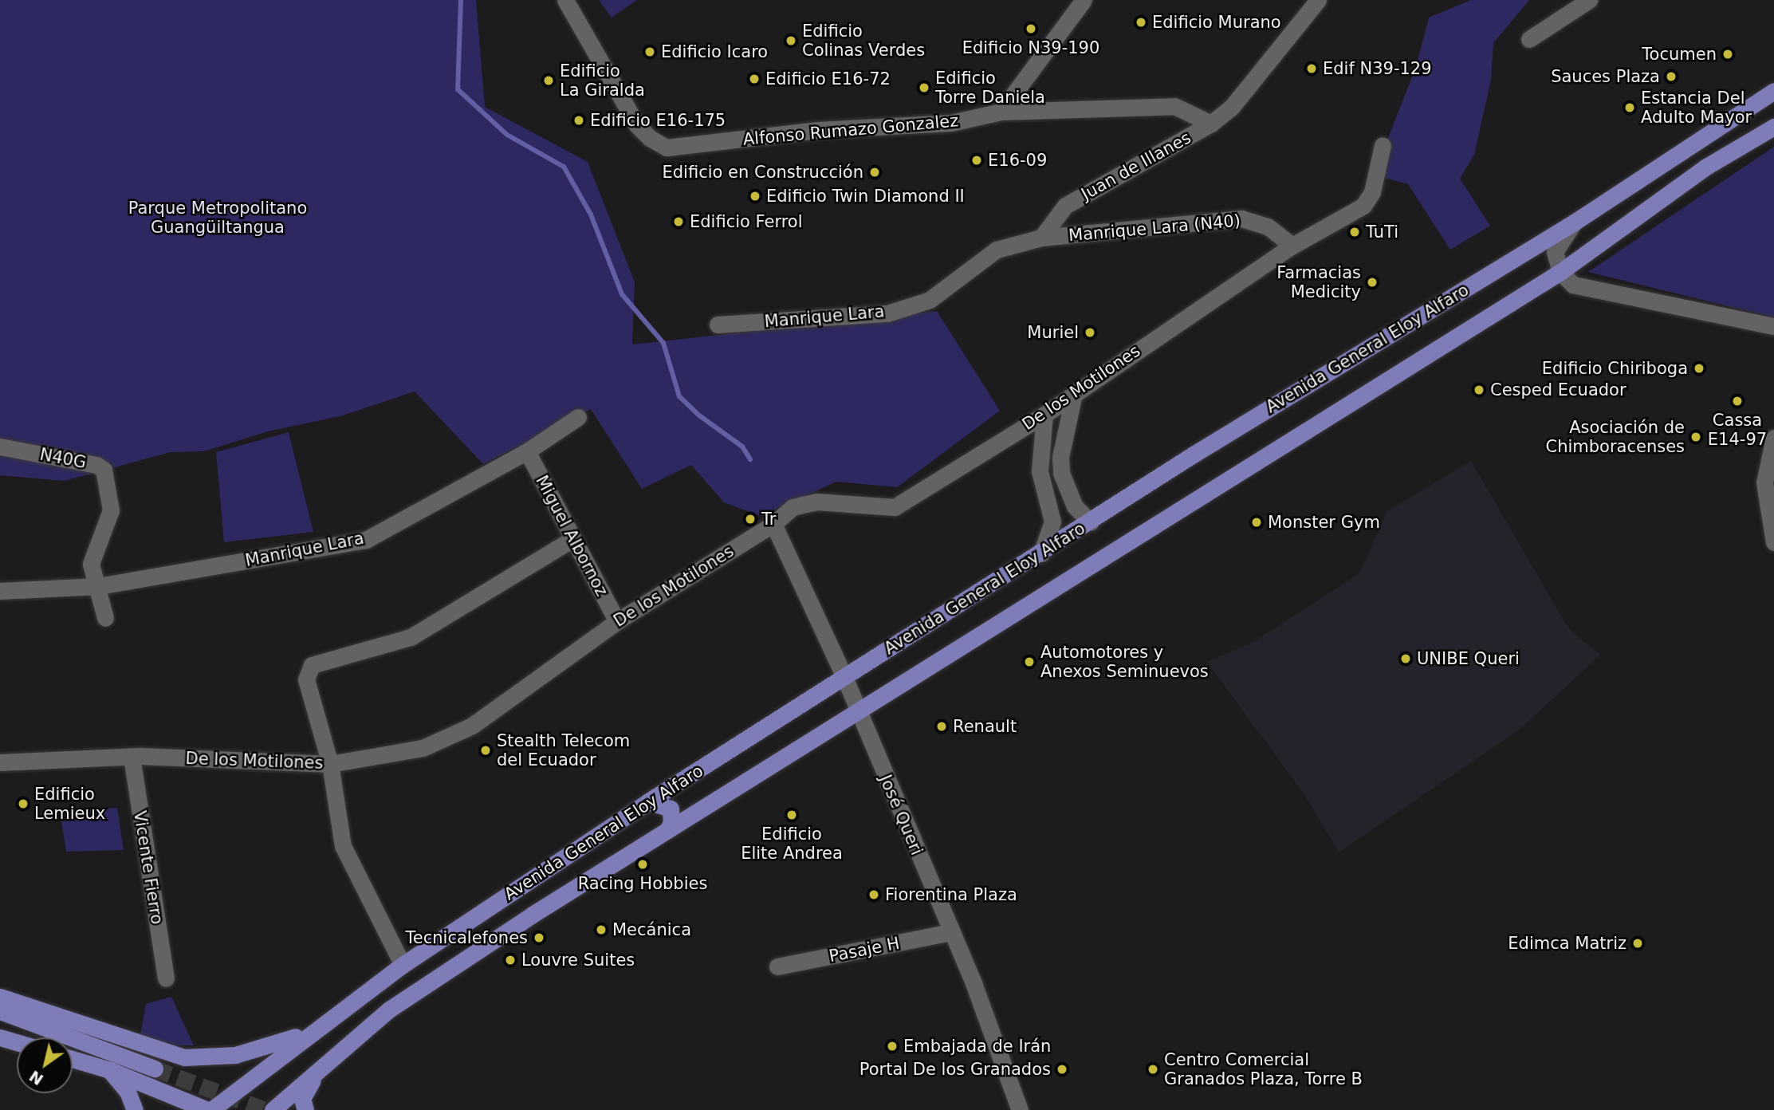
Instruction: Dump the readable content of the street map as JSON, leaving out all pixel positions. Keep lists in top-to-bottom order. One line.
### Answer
{"streets":{"main road":["Avenida General Eloy Alfaro"],"street":["Alfonso Rumazo Gonzalez","Juan de Illanes","Manrique Lara (N40)","Manrique Lara","De los Motilones","N40G","Miguel Albornoz","José Queri","Vicente Fierro","Pasaje H"]},"crossings":[["Alfonso Rumazo Gonzalez","Juan de Illanes"],["Juan de Illanes","Manrique Lara (N40)"],["Juan de Illanes","Manrique Lara"],["Manrique Lara (N40)","Manrique Lara"],["Manrique Lara (N40)","De los Motilones"],["Manrique Lara","N40G"],["Manrique Lara","Miguel Albornoz"],["Avenida General Eloy Alfaro","José Queri"],["De los Motilones","Miguel Albornoz"],["De los Motilones","José Queri"],["De los Motilones","Vicente Fierro"],["José Queri","Pasaje H"]],"parks":["Parque Metropolitano Guangüiltangua"],"places":["Edificio Murano","Edificio N39-190","Edificio Colinas Verdes","Edificio Icaro","Tocumen","Edif N39-129","Sauces Plaza","Edificio E16-72","Edificio La Giralda","Edificio Torre Daniela","Estancia Del Adulto Mayor","Edificio E16-175","E16-09","Edificio en Construcción","Edificio Twin Diamond II","Edificio Ferrol","TuTi","Farmacias Medicity","Muriel","Edificio Chiriboga","Cesped Ecuador","Cassa E14-97","Asociación de Chimboracenses","Tr","Monster Gym","UNIBE Queri","Automotores y Anexos Seminuevos","Renault","Stealth Telecom del Ecuador","Edificio Lemieux","Edificio Elite Andrea","Racing Hobbies","Fiorentina Plaza","Mecánica","Tecnicalefones","Edimca Matriz","Louvre Suites","Embajada de Irán","Portal De los Granados","Centro Comercial Granados Plaza, Torre B"],"north":"bottom left"}
